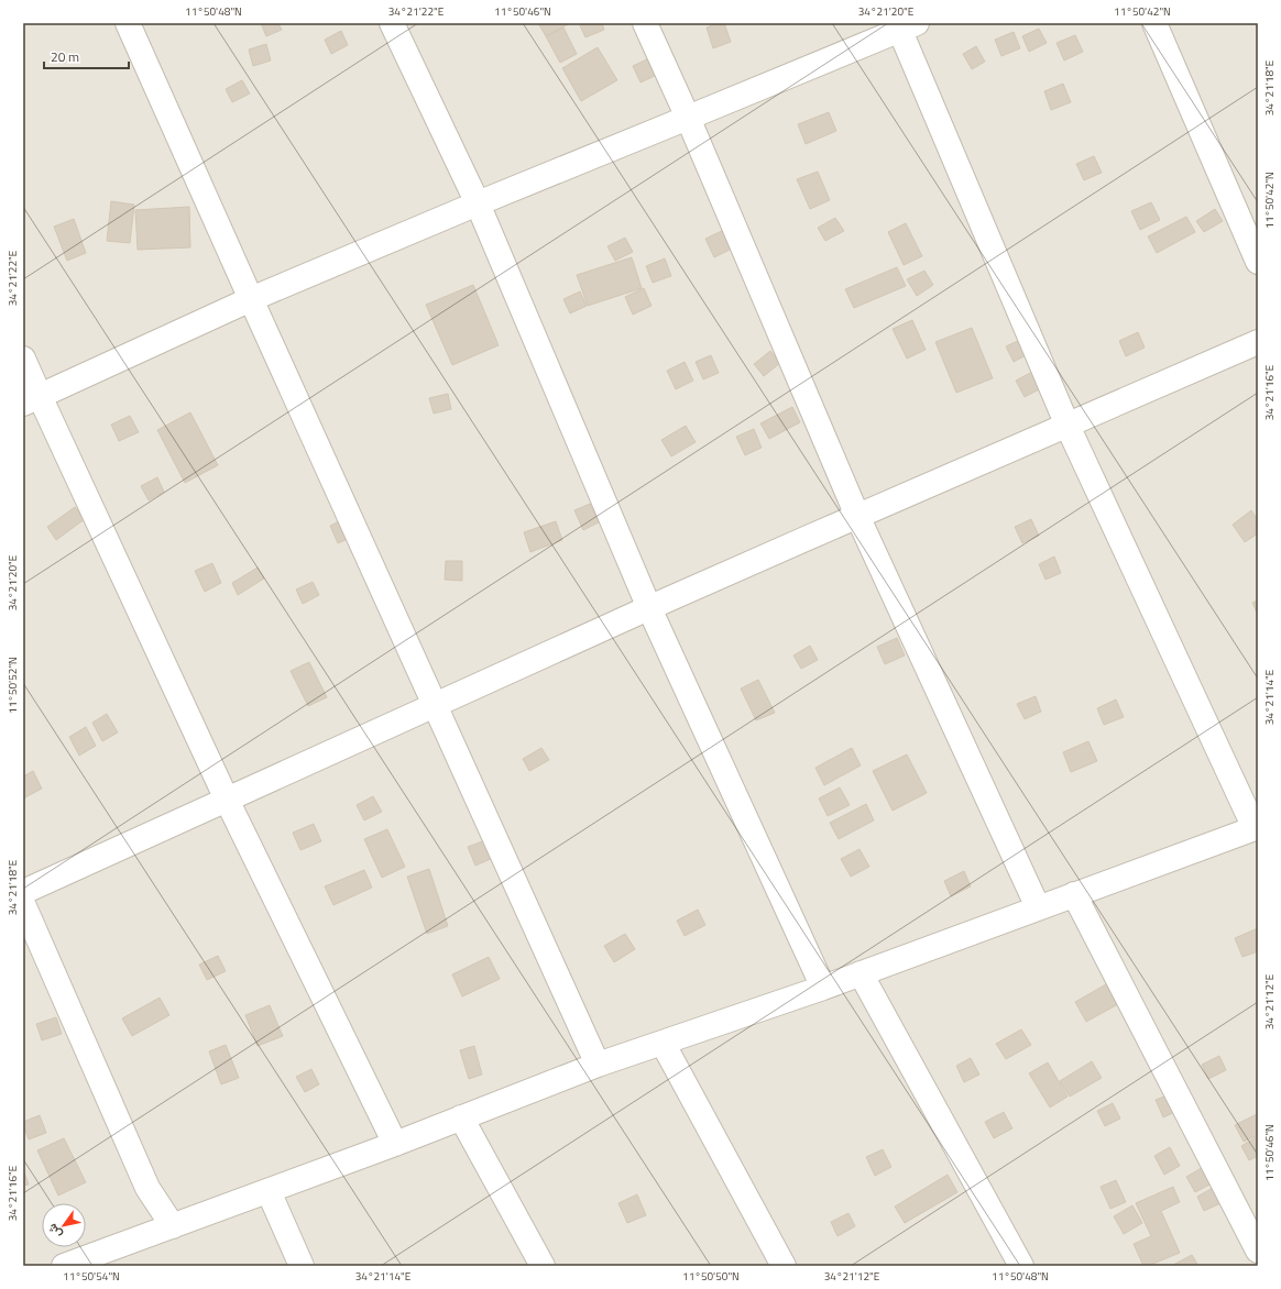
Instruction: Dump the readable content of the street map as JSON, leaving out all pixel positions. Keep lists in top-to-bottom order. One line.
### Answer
{"scale_bar":"20 m","north":"bottom left","coordinates":["11°50'48\"N","34°21'22\"E","11°50'46\"N","34°21'20\"E","11°50'42\"N","34°21'18\"E","34°21'16\"E","11°50'52\"N","34°21'14\"E","34°21'12\"E","11°50'54\"N","11°50'50\"N"]}
